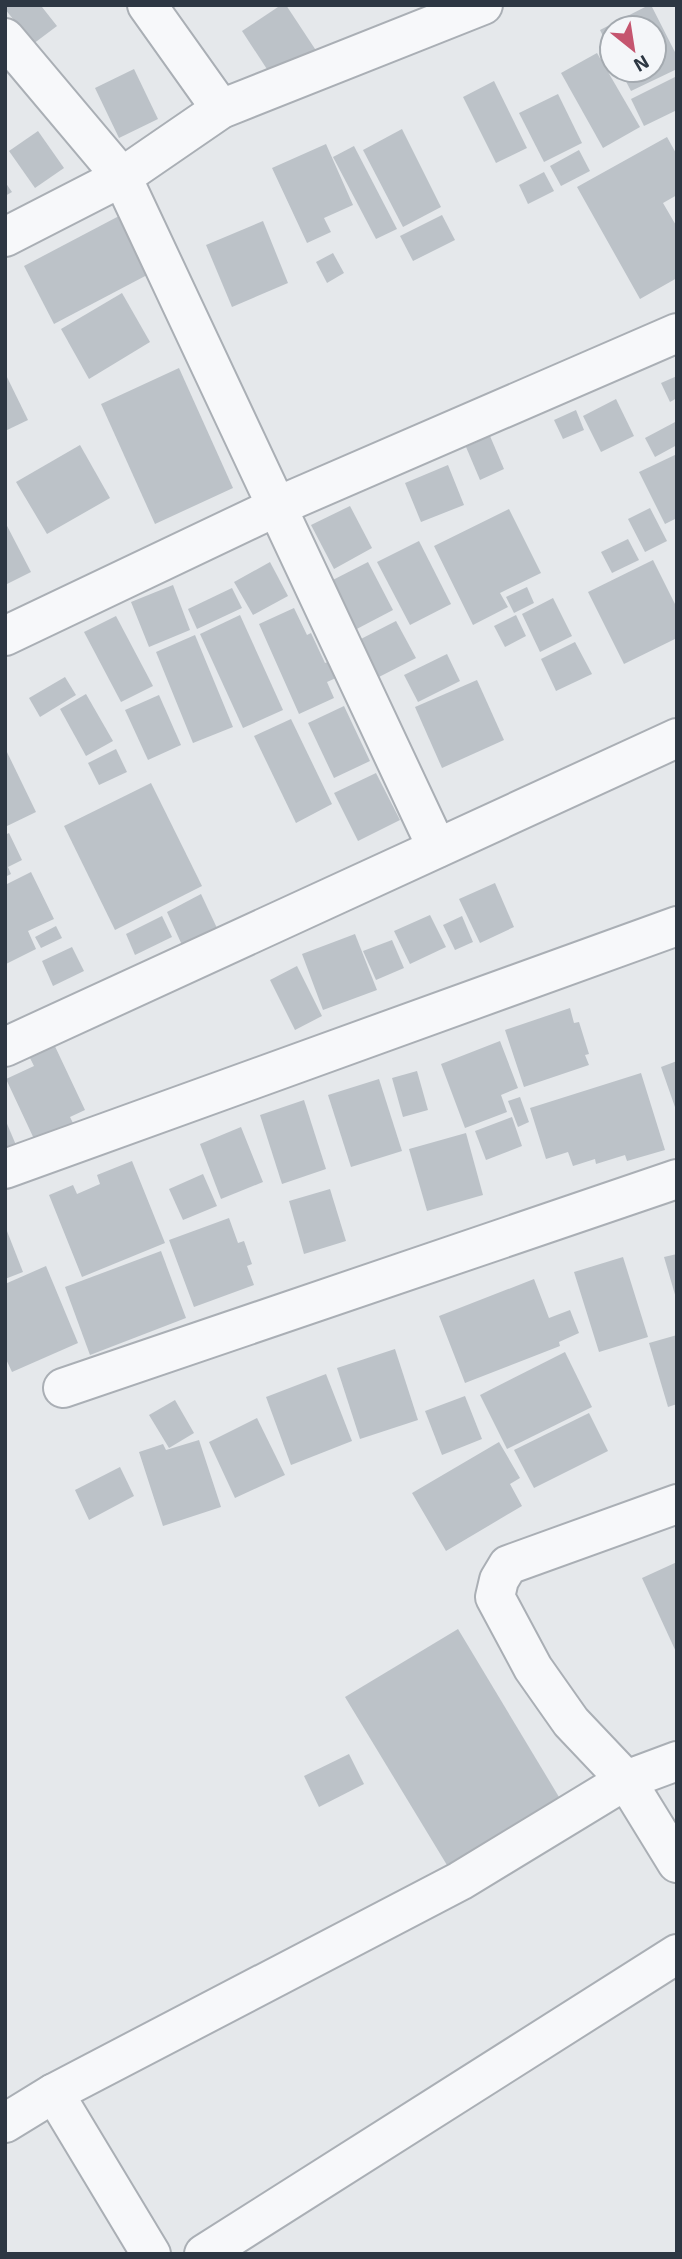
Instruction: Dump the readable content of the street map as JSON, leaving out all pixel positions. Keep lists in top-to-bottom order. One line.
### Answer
{"north":"bottom right"}
